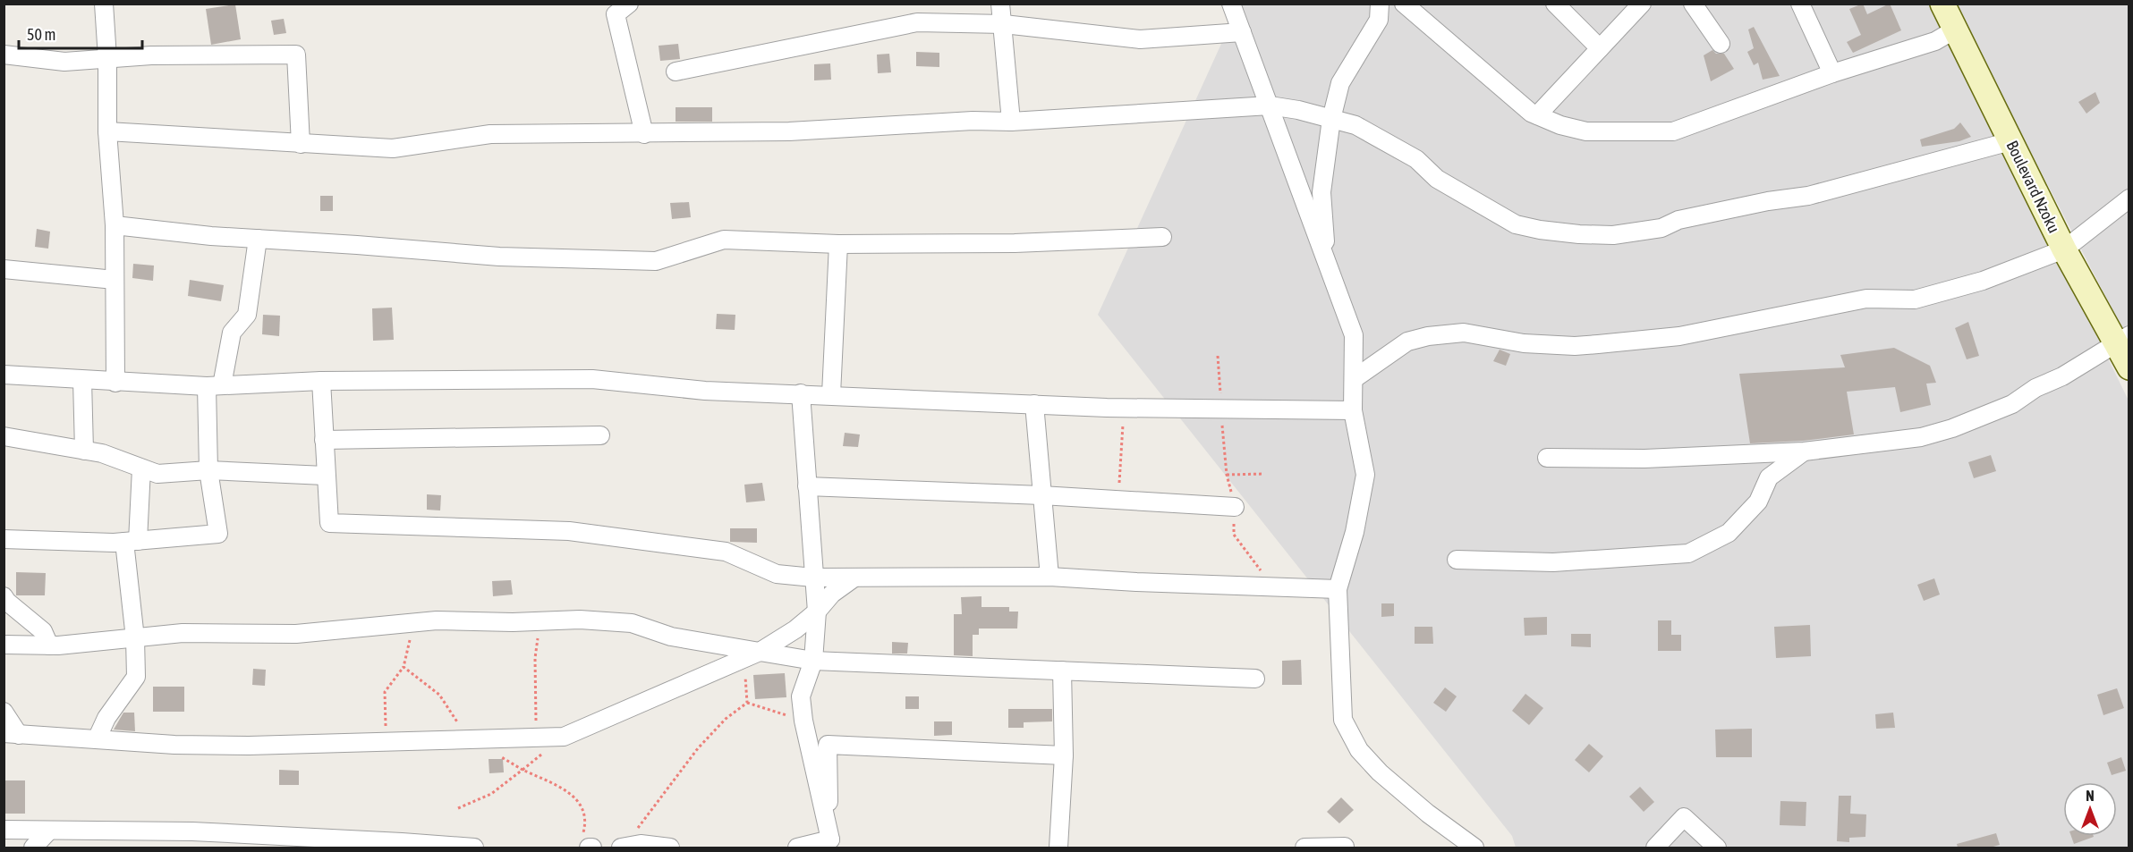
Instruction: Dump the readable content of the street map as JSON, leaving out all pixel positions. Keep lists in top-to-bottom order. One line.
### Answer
{"streets":{"street":["Boulevard Nzoku"]},"scale_bar":"50 m","north":"top"}
